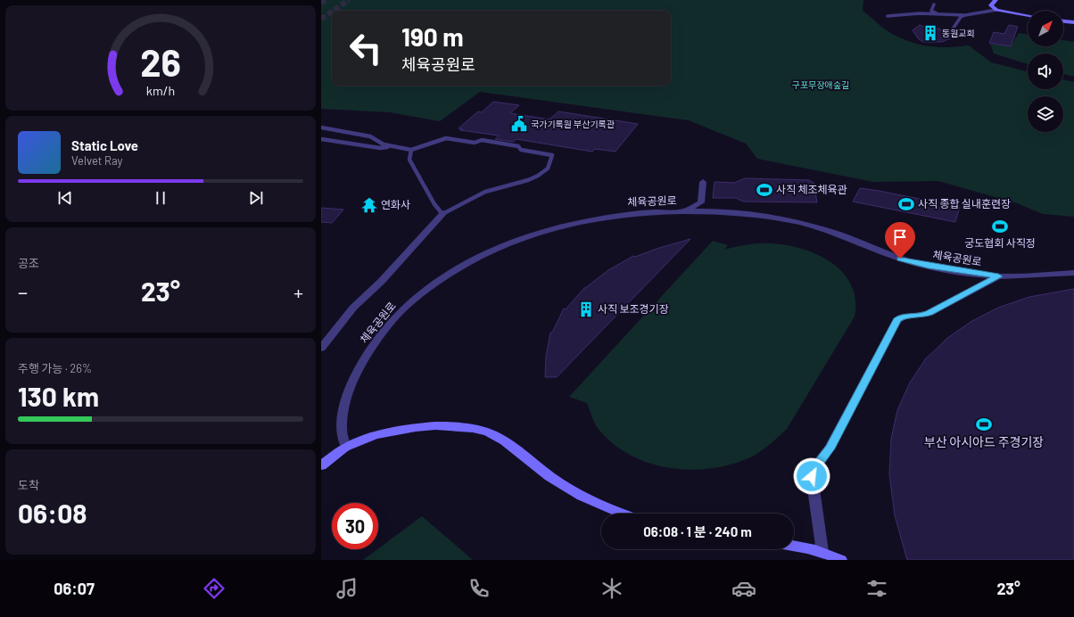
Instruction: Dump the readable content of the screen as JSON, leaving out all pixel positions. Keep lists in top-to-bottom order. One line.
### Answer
{"streets":{"street":["체육공원로"]},"parks":["구포무장애숲길"],"places":{"building":["동원교회","사직 보조경기장"],"public building":["국가기록원 부산기록관"],"sports":["사직 체조체육관","사직 종합 실내훈련장","궁도협회 사직정","부산 아시아드 주경기장"],"temple":["연화사"]},"north":"top right","page":{"turn":["190 m","체육공원로"],"song":["Static Love","Velvet Ray"],"tile":["공조",["주행 가능 · 26%","130 km"],["도착","06:08"]],"heat":["−","23°","+"],"limit":"30","trip":"06:08 · 1 분 · 240 m","tabs":["06:07","23°"],"gauge":["26","km/h"]}}
